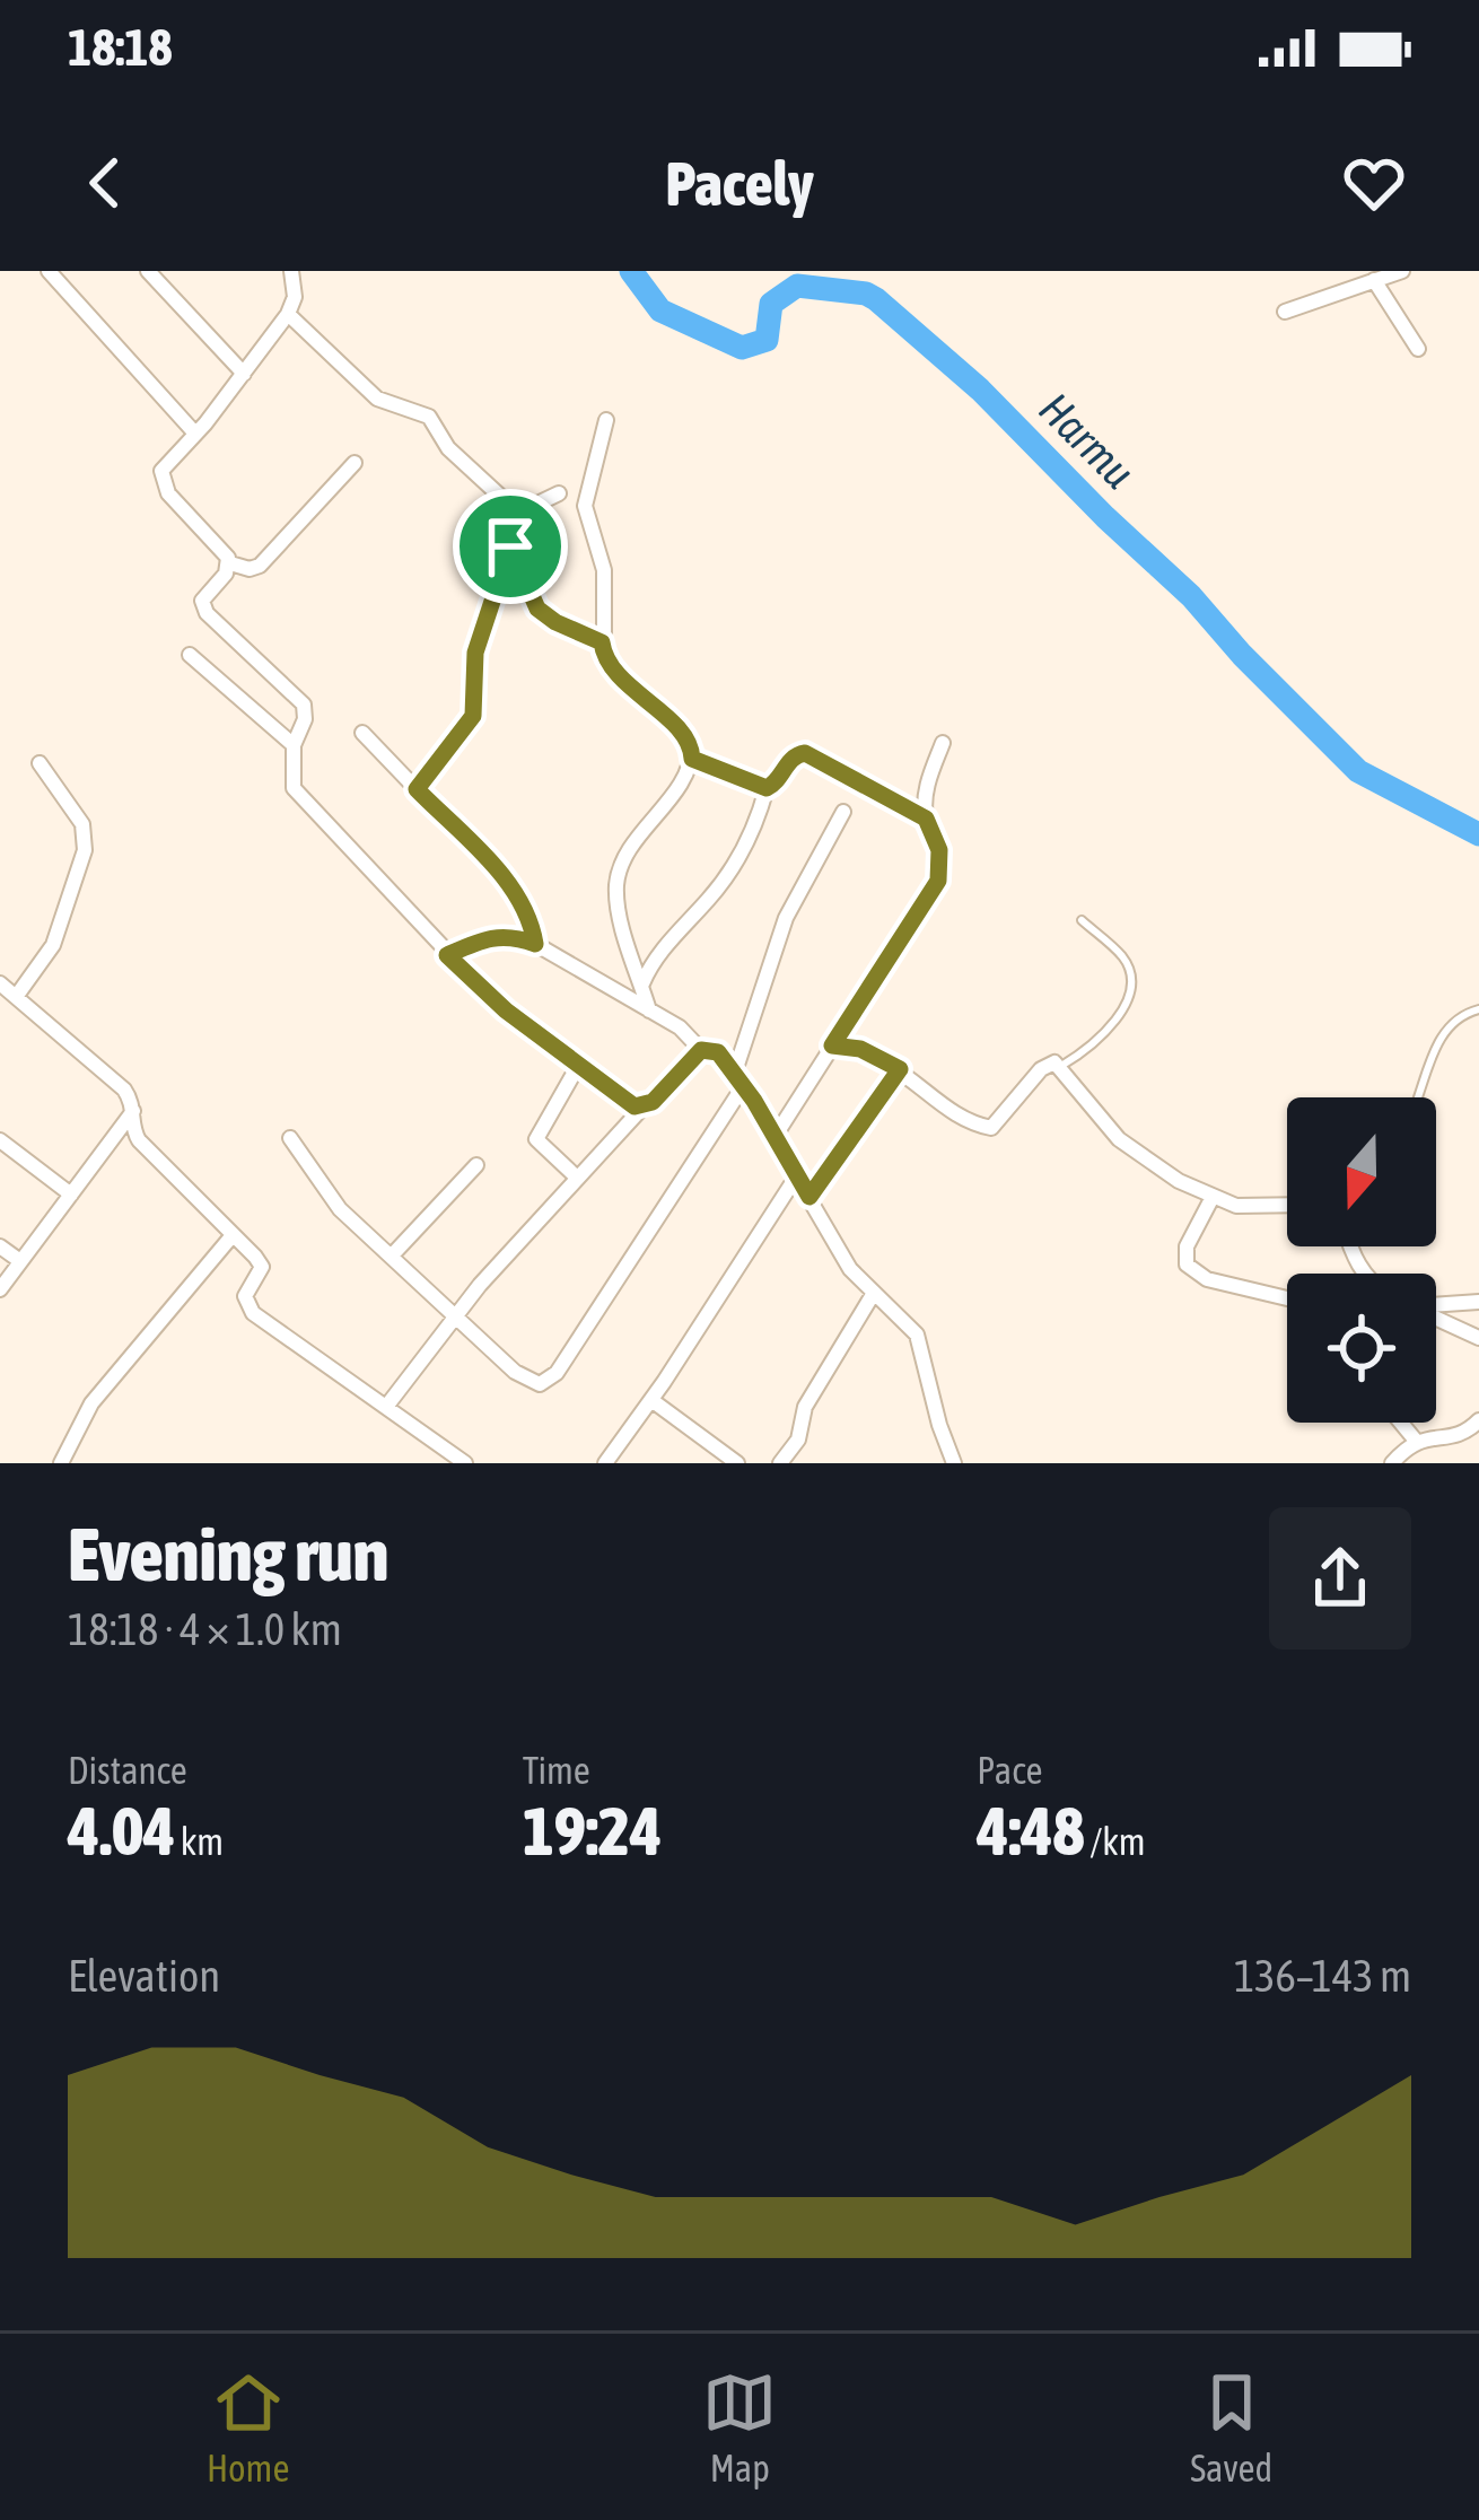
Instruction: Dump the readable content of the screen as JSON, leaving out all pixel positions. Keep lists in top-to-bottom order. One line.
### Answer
{"water":["Harmu"],"north":"bottom","page":{"status":"18:18","header":"Pacely","heading":["Evening run","18:18 · 4 × 1.0 km"],"stats":[["Distance","4.04 km"],["Time","19:24"],["Pace","4:48 /km"]],"chart":["Elevation","136–143 m"],"tabs":["Home","Map","Saved"]}}
